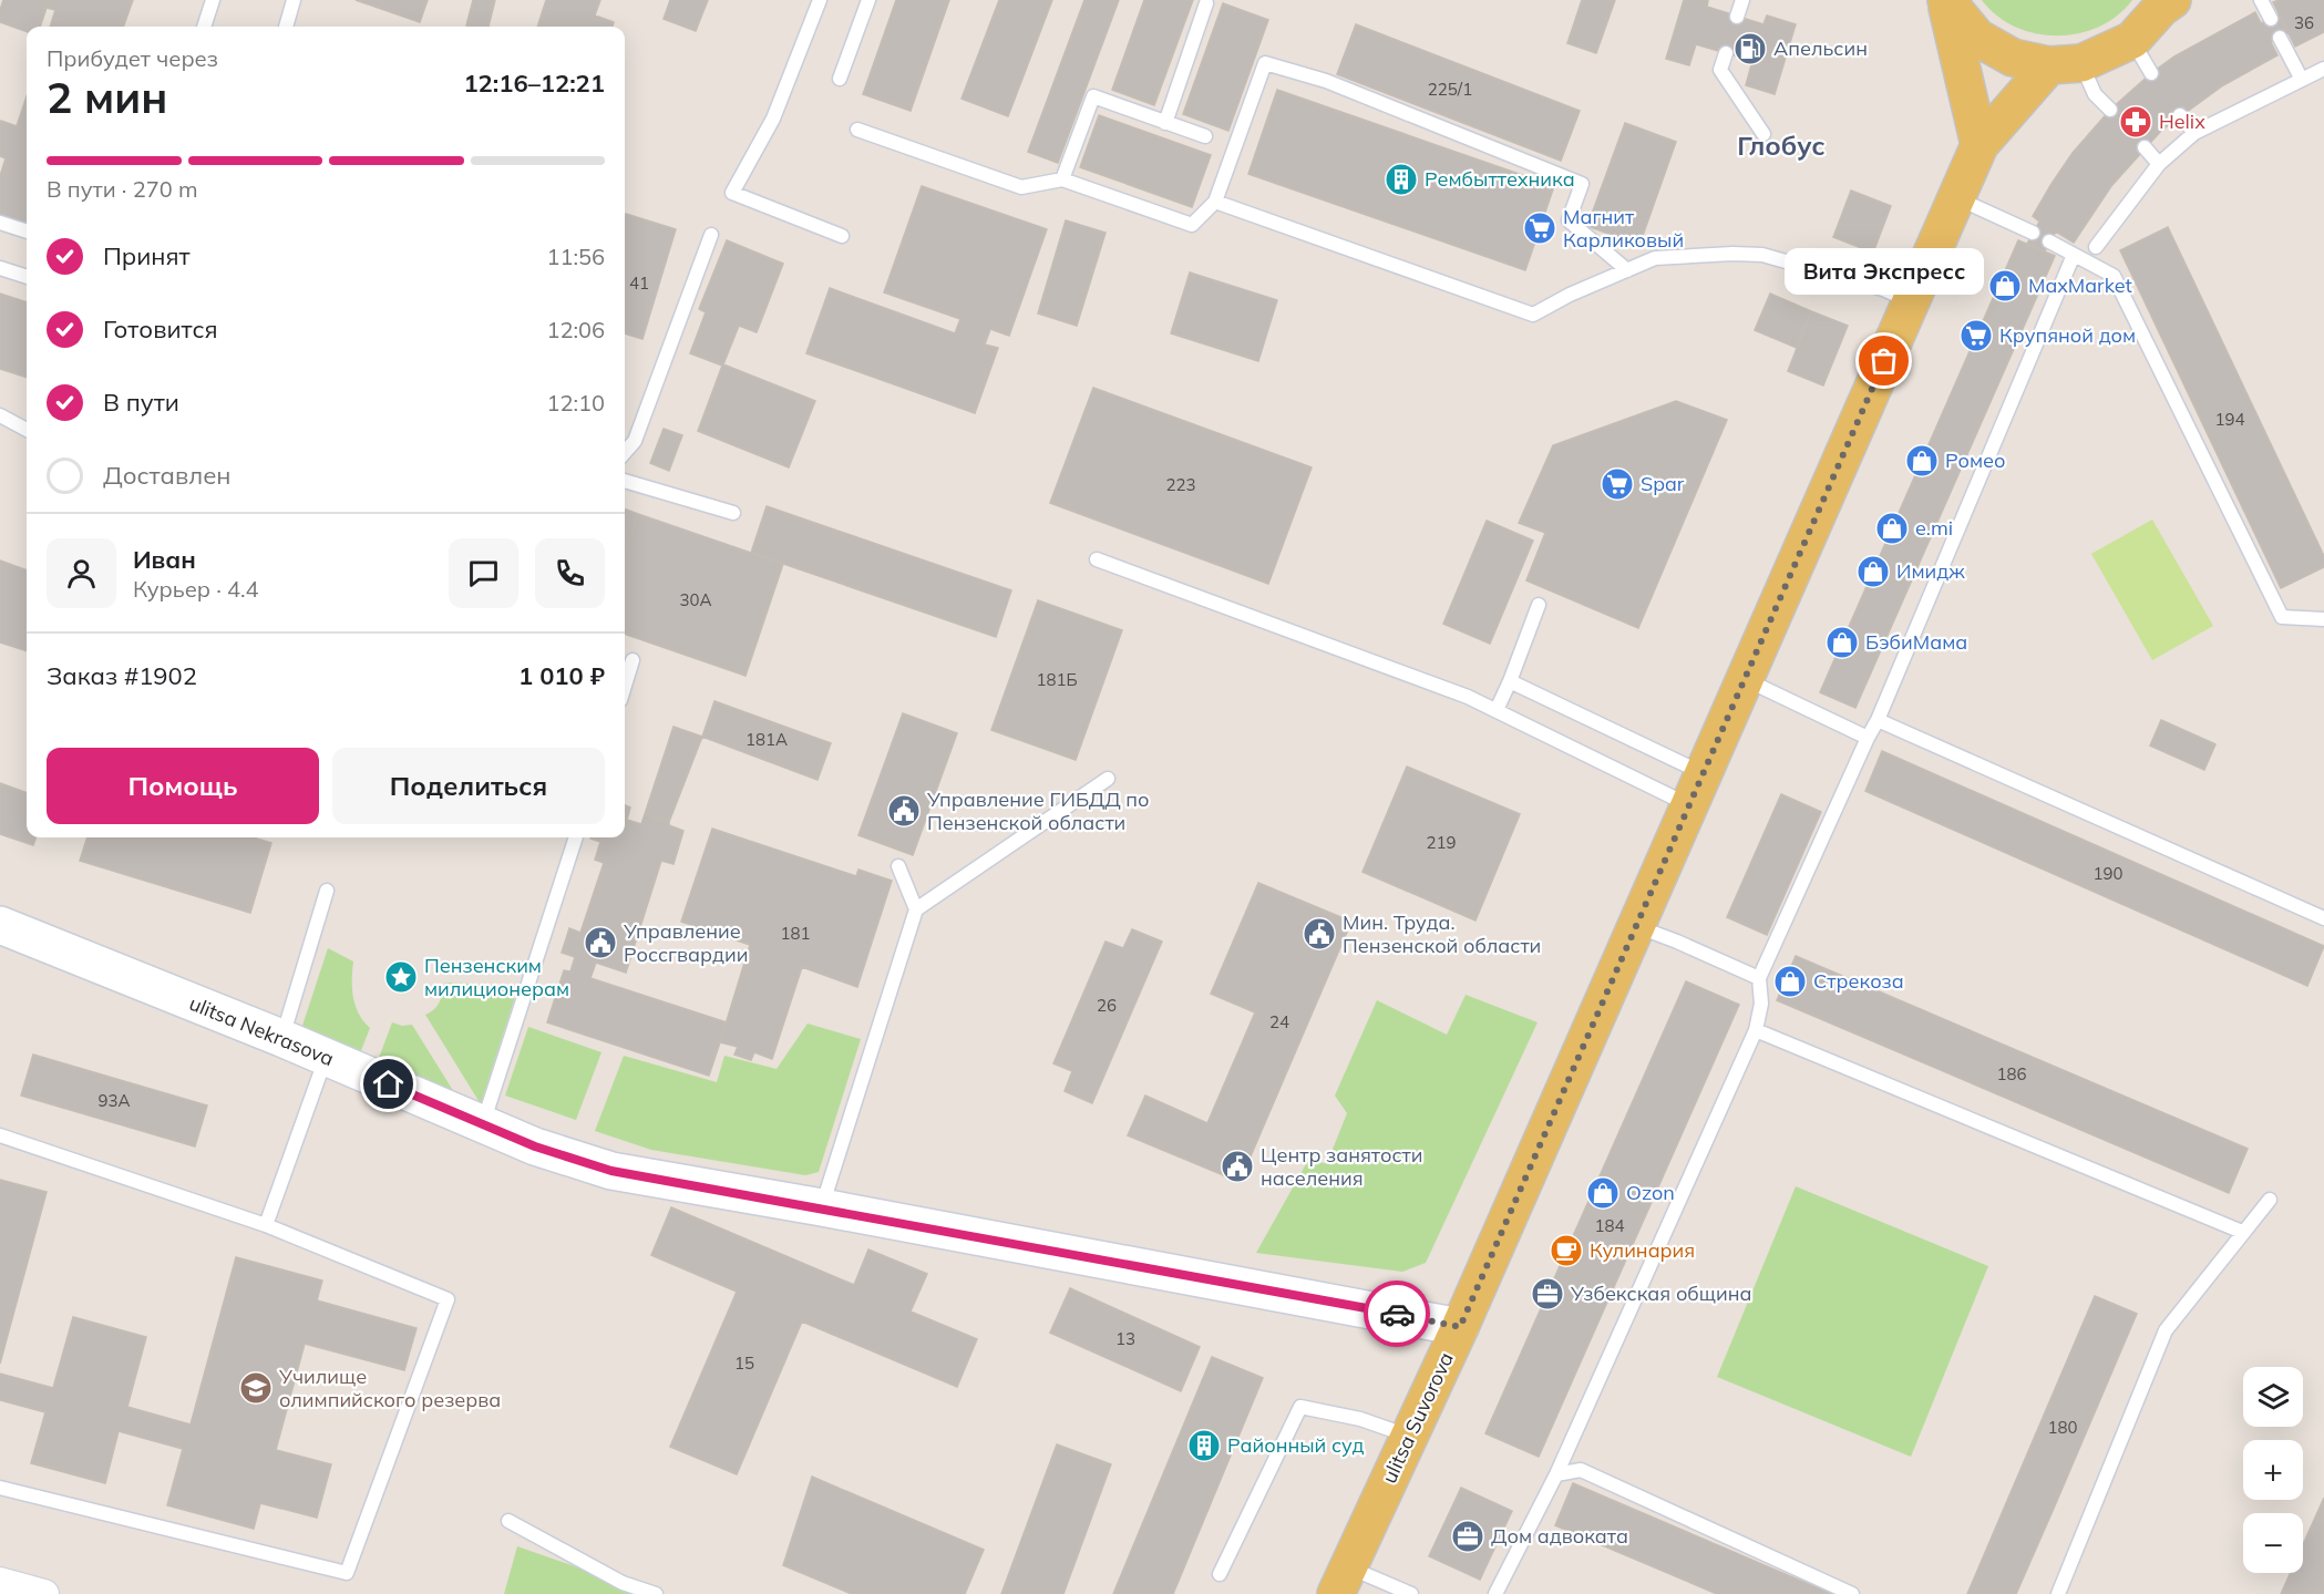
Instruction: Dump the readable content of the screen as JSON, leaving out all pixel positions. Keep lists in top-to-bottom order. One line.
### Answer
{"streets":{"main road":["ulitsa Nekrasova","ulitsa Suvorova"]},"crossings":[["ulitsa Nekrasova","ulitsa Suvorova"]],"districts":["Глобус"],"places":{"fuel station":["Апельсин"],"pharmacy":["Helix"],"building":["Рембыттехника","Районный суд"],"supermarket":["Магнит Карликовый","Крупяной дом","Spar"],"shop":["MaxMarket","Ромео","e.mi","Имидж","БэбиМама","Стрекоза","Ozon"],"other":["Вита Экспресс"],"public building":["Управление ГИБДД по Пензенской области","Мин. Труда. Пензенской области","Управление Россгвардии","Центр занятости населения"],"place":["Пензенским милиционерам"],"cafe":["Кулинария"],"office":["Узбекская община","Дом адвоката"],"school or university":["Училище олимпийского резерва"]},"house_numbers":["36","225/1","41","194","223","30А","181Б","181А","219","190","181","26","24","186","93А","184","13","15","180"],"page":{"heading":["2 мин","Прибудет через","12:16–12:21"],"panel":["Иван","Курьер · 4.4","Заказ #1902","1 010 ₽"],"bar":"В пути · 270 m","list":[["Принят","11:56"],["Готовится","12:06"],["В пути","12:10"],"Доставлен"],"bubble":"Вита Экспресс","buttons":["Помощь","Поделиться"],"map_buttons":["+","−"]}}
